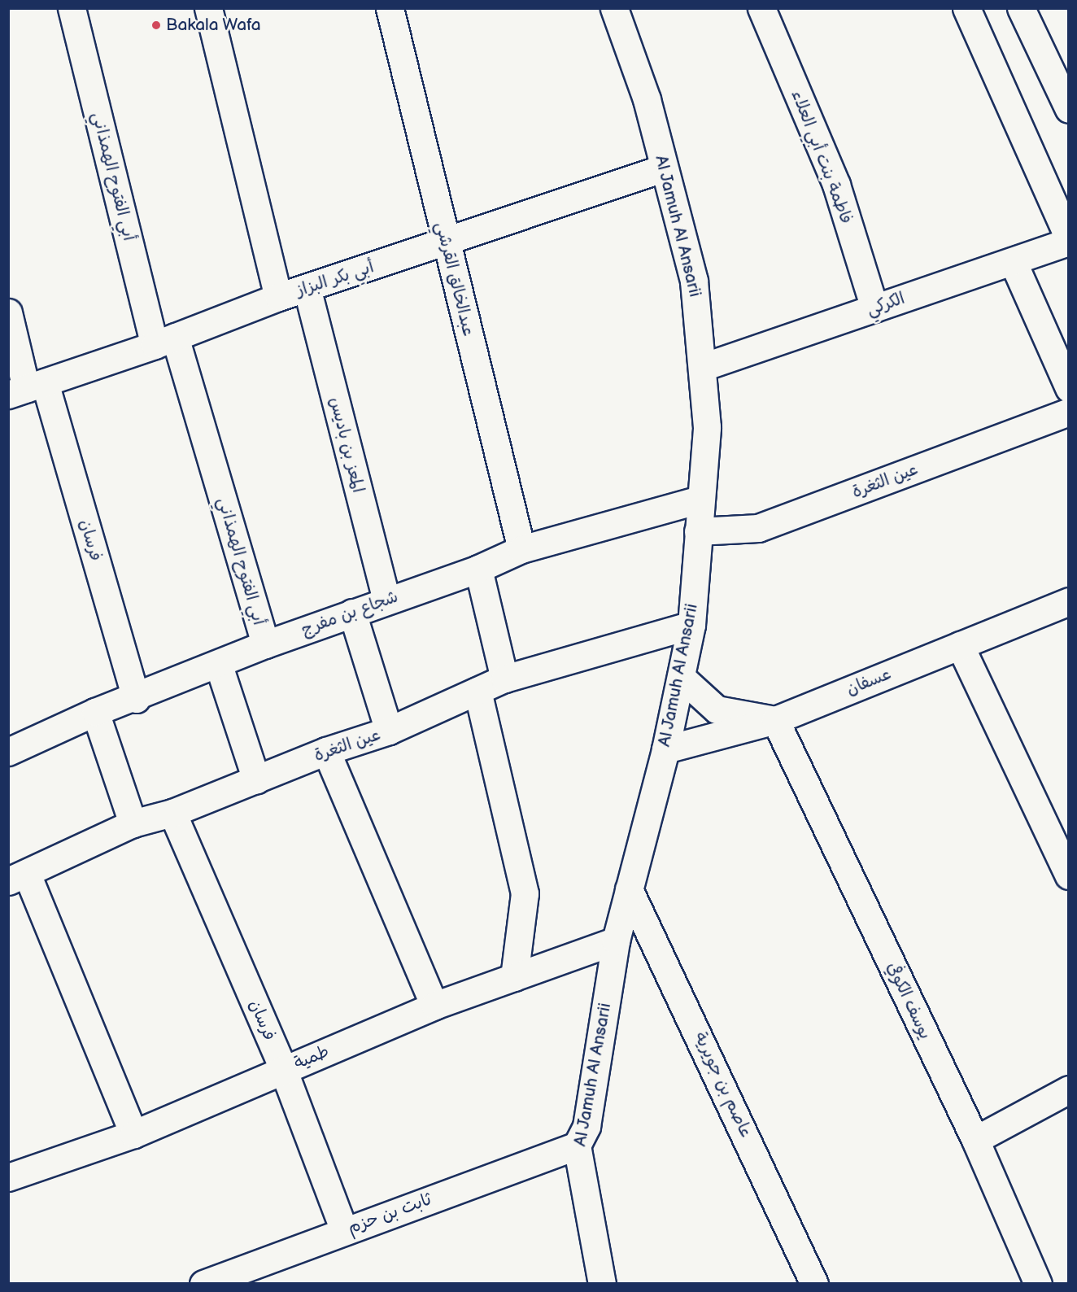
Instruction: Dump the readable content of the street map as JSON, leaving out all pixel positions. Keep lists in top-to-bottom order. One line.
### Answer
{"streets":{"street":["فاطمة بنت أبي العلاء","أبي الفتوح الهمذاني","Al Jamuh Al Ansarii","أبي بكر البزاز","عبدالخالق القرشي","الكركي","المعز بن باديس","عين الثغرة","فرسان","شجاع بن مفرج","عسفان","يوسف الكوفي","طمية","عاصم بن جويرية","ثابت بن حزم"]},"crossings":[["فاطمة بنت أبي العلاء","الكركي"],["أبي الفتوح الهمذاني","أبي بكر البزاز"],["أبي الفتوح الهمذاني","شجاع بن مفرج"],["Al Jamuh Al Ansarii","أبي بكر البزاز"],["Al Jamuh Al Ansarii","الكركي"],["Al Jamuh Al Ansarii","عين الثغرة"],["Al Jamuh Al Ansarii","شجاع بن مفرج"],["Al Jamuh Al Ansarii","عسفان"],["Al Jamuh Al Ansarii","طمية"],["Al Jamuh Al Ansarii","عاصم بن جويرية"],["Al Jamuh Al Ansarii","ثابت بن حزم"],["أبي بكر البزاز","عبدالخالق القرشي"],["أبي بكر البزاز","المعز بن باديس"],["أبي بكر البزاز","فرسان"],["عبدالخالق القرشي","شجاع بن مفرج"],["المعز بن باديس","شجاع بن مفرج"],["عين الثغرة","فرسان"],["فرسان","شجاع بن مفرج"],["فرسان","طمية"],["فرسان","ثابت بن حزم"],["عسفان","يوسف الكوفي"]],"places":["Bakala Wafa"]}
